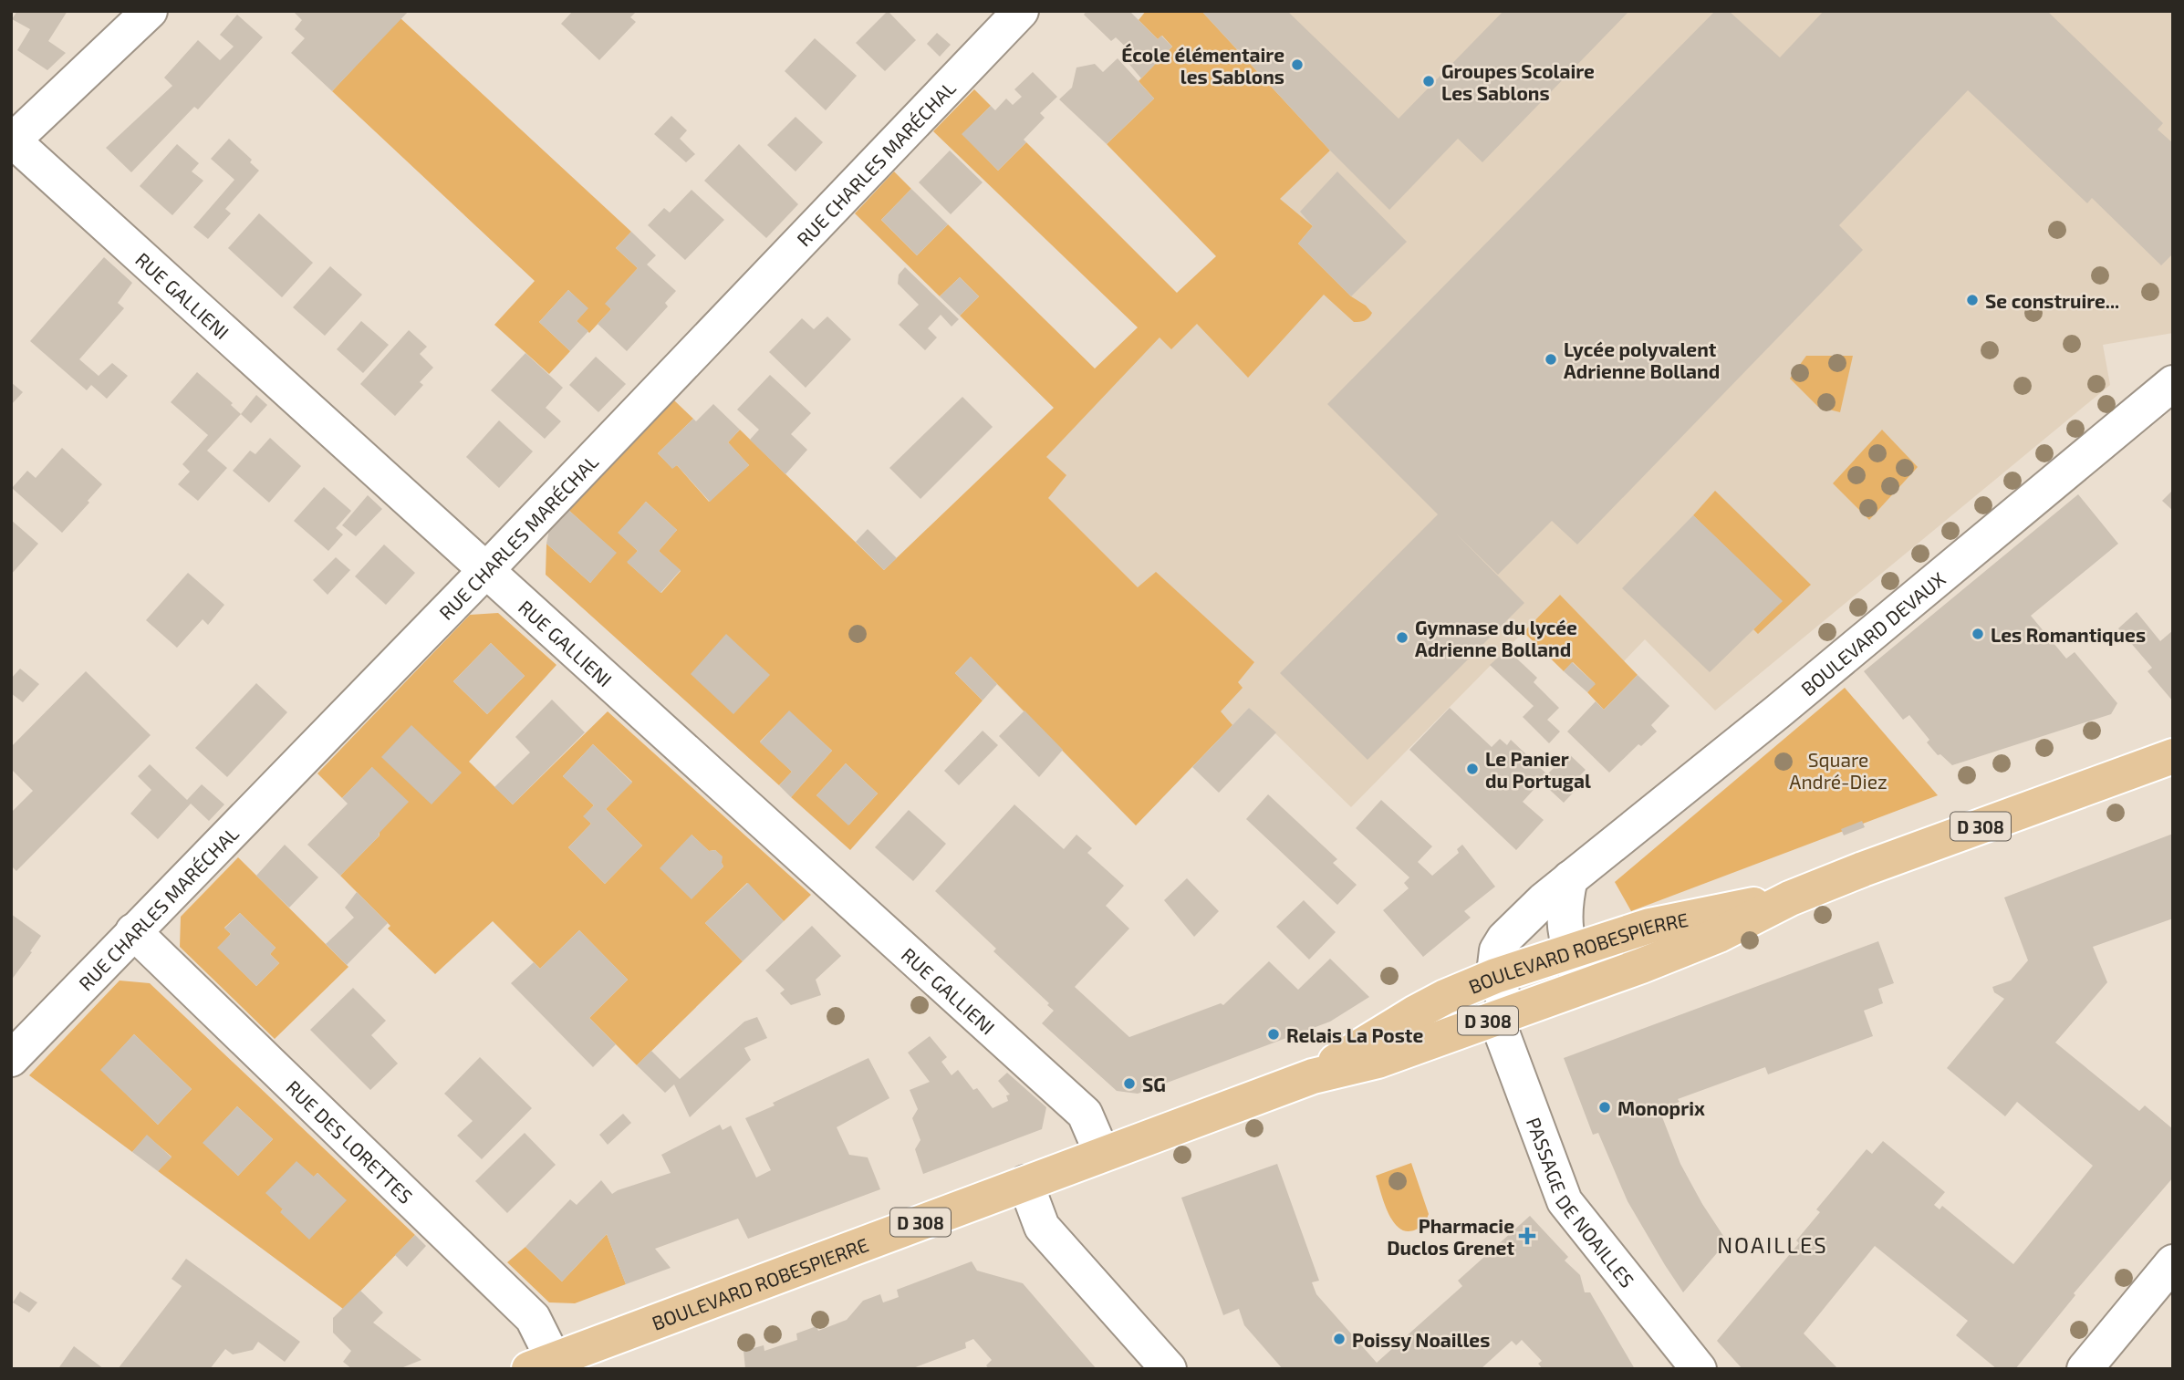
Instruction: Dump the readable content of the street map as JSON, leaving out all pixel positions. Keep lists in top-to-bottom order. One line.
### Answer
{"streets":{"main road":["D 308","BOULEVARD ROBESPIERRE"],"street":["RUE CHARLES MARÉCHAL","RUE GALLIENI","BOULEVARD DEVAUX","RUE DES LORETTES","PASSAGE DE NOAILLES"]},"crossings":[["RUE CHARLES MARÉCHAL","RUE GALLIENI"],["RUE CHARLES MARÉCHAL","RUE DES LORETTES"],["RUE GALLIENI","BOULEVARD ROBESPIERRE"],["BOULEVARD DEVAUX","BOULEVARD ROBESPIERRE"],["BOULEVARD DEVAUX","PASSAGE DE NOAILLES"],["BOULEVARD ROBESPIERRE","RUE DES LORETTES"],["BOULEVARD ROBESPIERRE","PASSAGE DE NOAILLES"]],"districts":["NOAILLES"],"parks":["Square André-Diez"],"places":{"other":["École élémentaire les Sablons","Groupes Scolaire Les Sablons","Se construire...","Lycée polyvalent Adrienne Bolland","Les Romantiques","Gymnase du lycée Adrienne Bolland","Le Panier du Portugal","Relais La Poste","SG","Monoprix","Poissy Noailles"],"health":["Pharmacie Duclos Grenet"]}}
